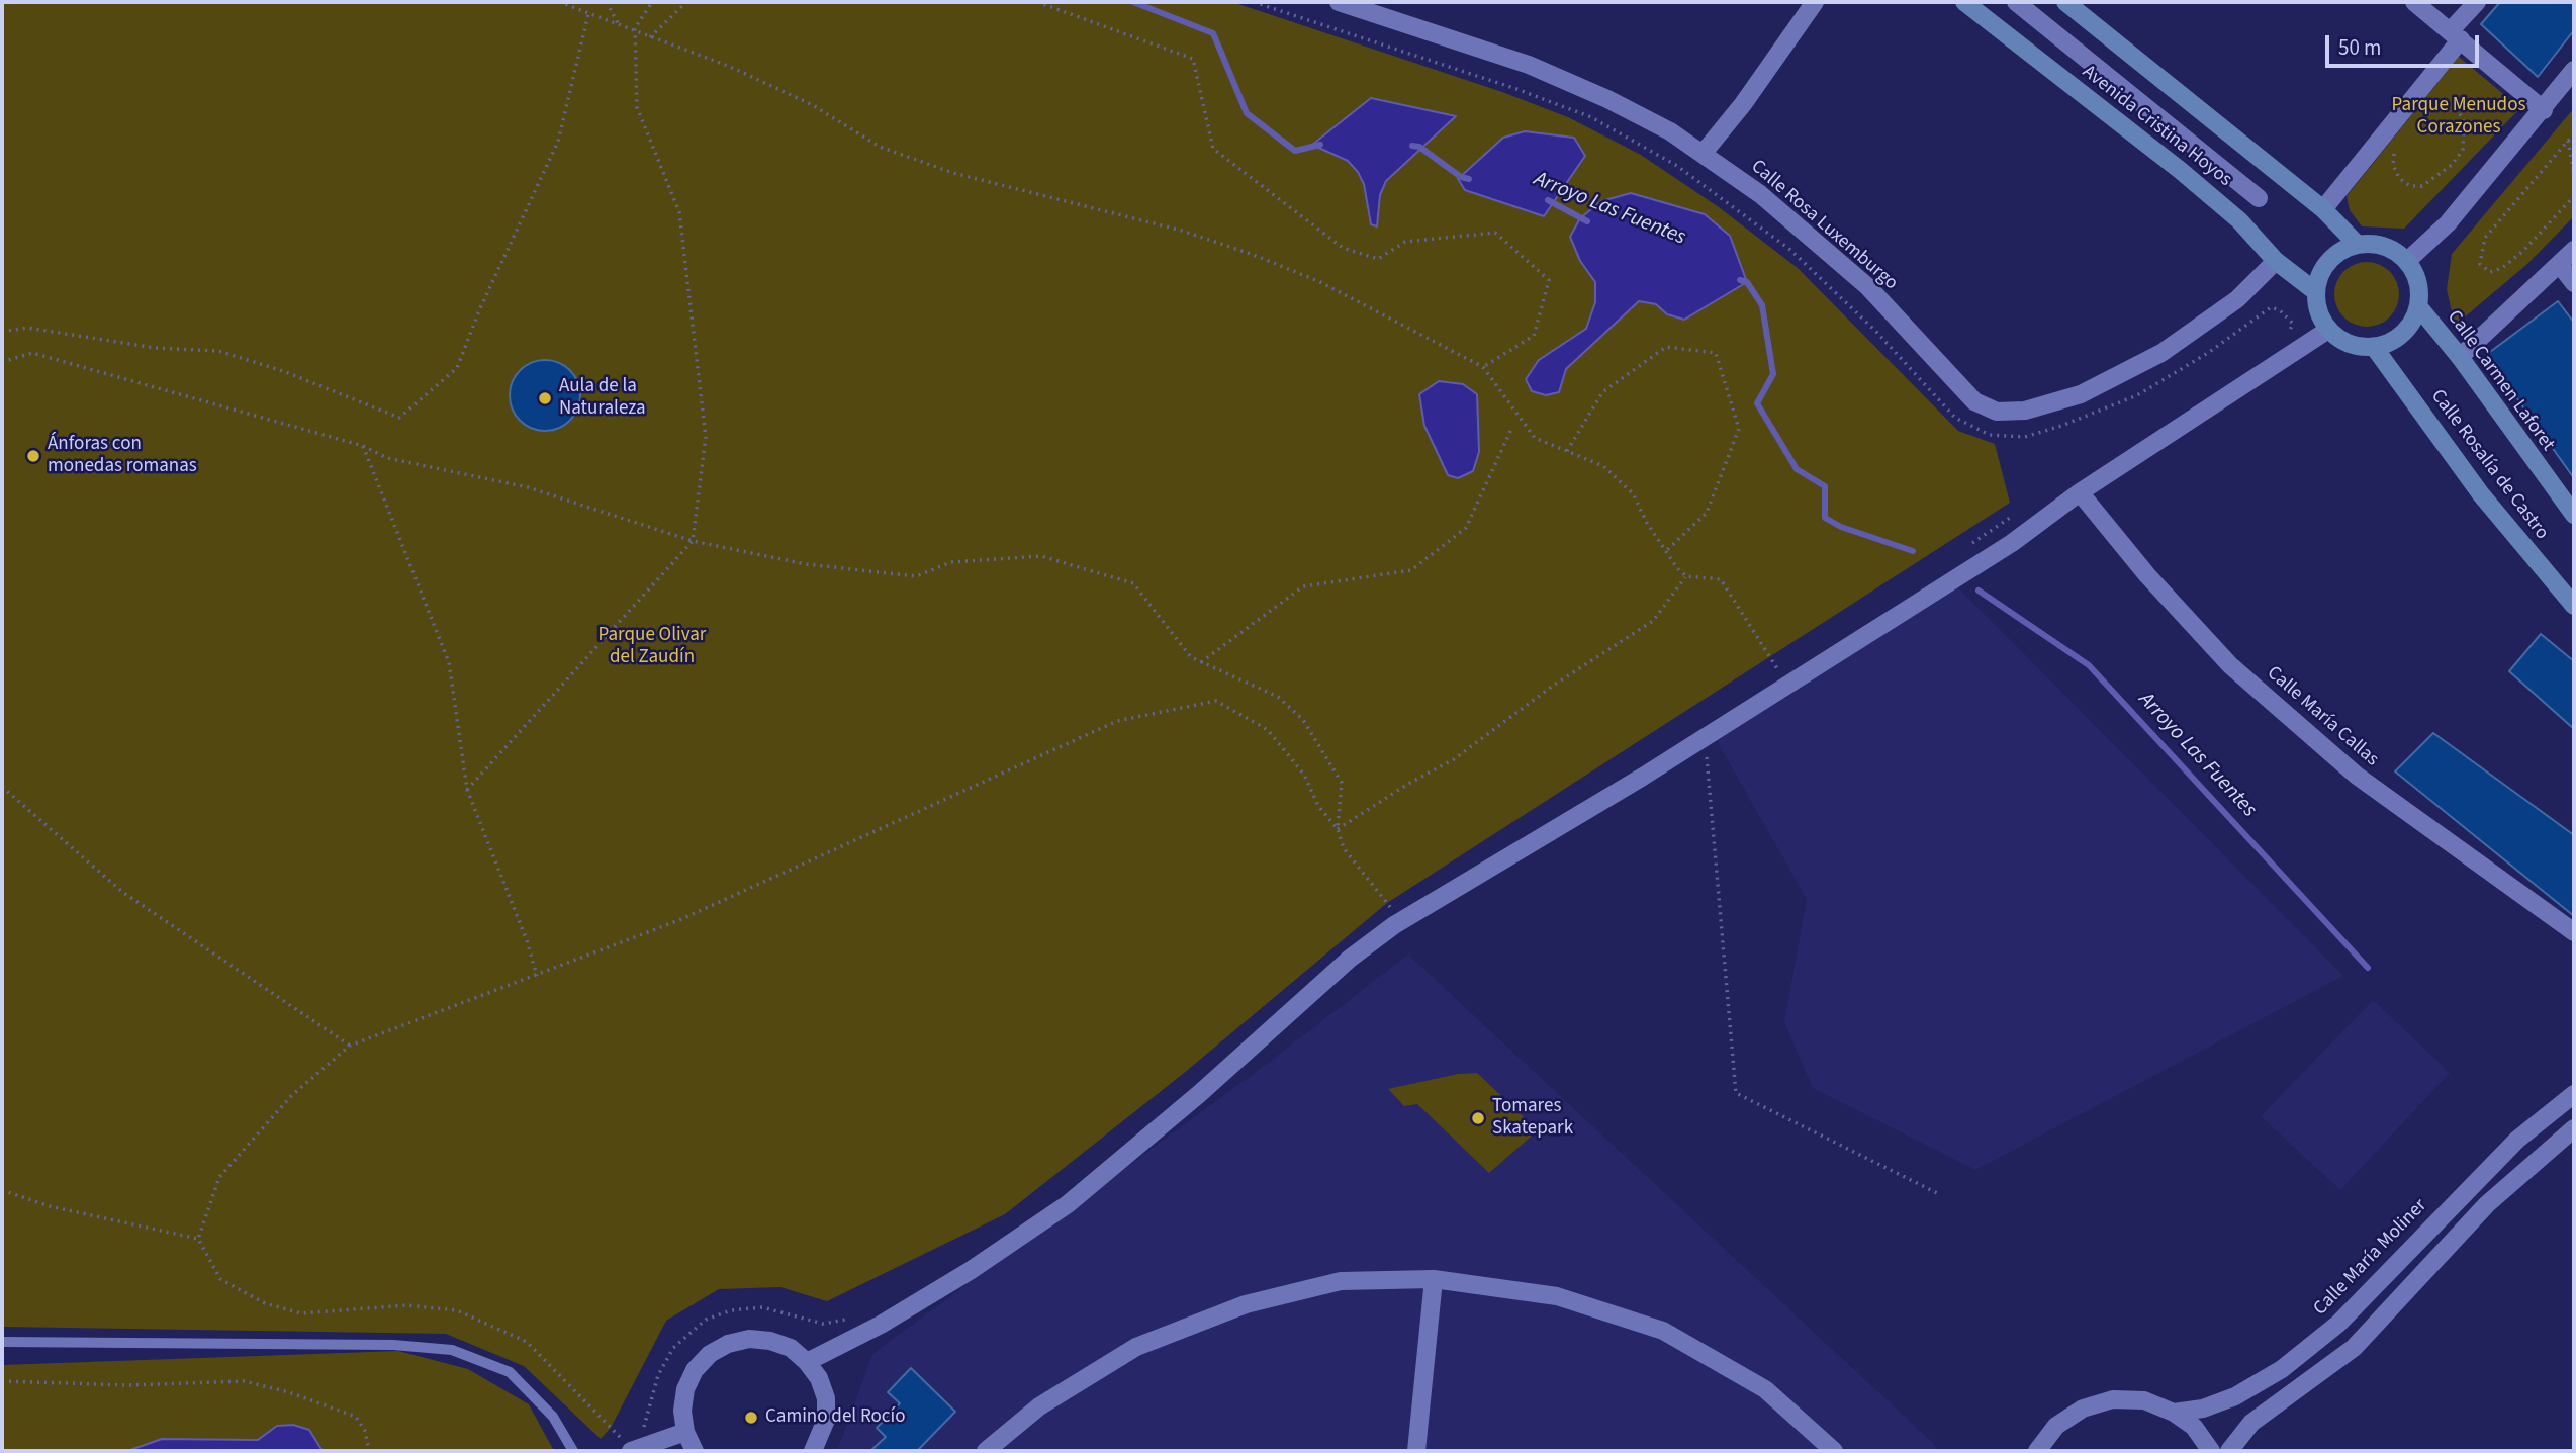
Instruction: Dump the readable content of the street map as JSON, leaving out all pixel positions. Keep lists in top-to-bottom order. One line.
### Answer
{"streets":{"street":["Avenida Cristina Hoyos","Calle Rosa Luxemburgo","Calle Carmen Laforet","Calle Rosalía de Castro","Calle María Callas","Calle María Moliner"]},"crossings":[["Avenida Cristina Hoyos","Calle Rosa Luxemburgo"],["Avenida Cristina Hoyos","Calle Carmen Laforet"],["Avenida Cristina Hoyos","Calle Rosalía de Castro"],["Calle Carmen Laforet","Calle Rosalía de Castro"]],"water":["Arroyo Las Fuentes"],"parks":["Parque Menudos Corazones","Parque Olivar del Zaudín"],"places":["Aula de la Naturaleza","Ánforas con monedas romanas","Tomares Skatepark","Camino del Rocío"],"scale_bar":"50 m"}
